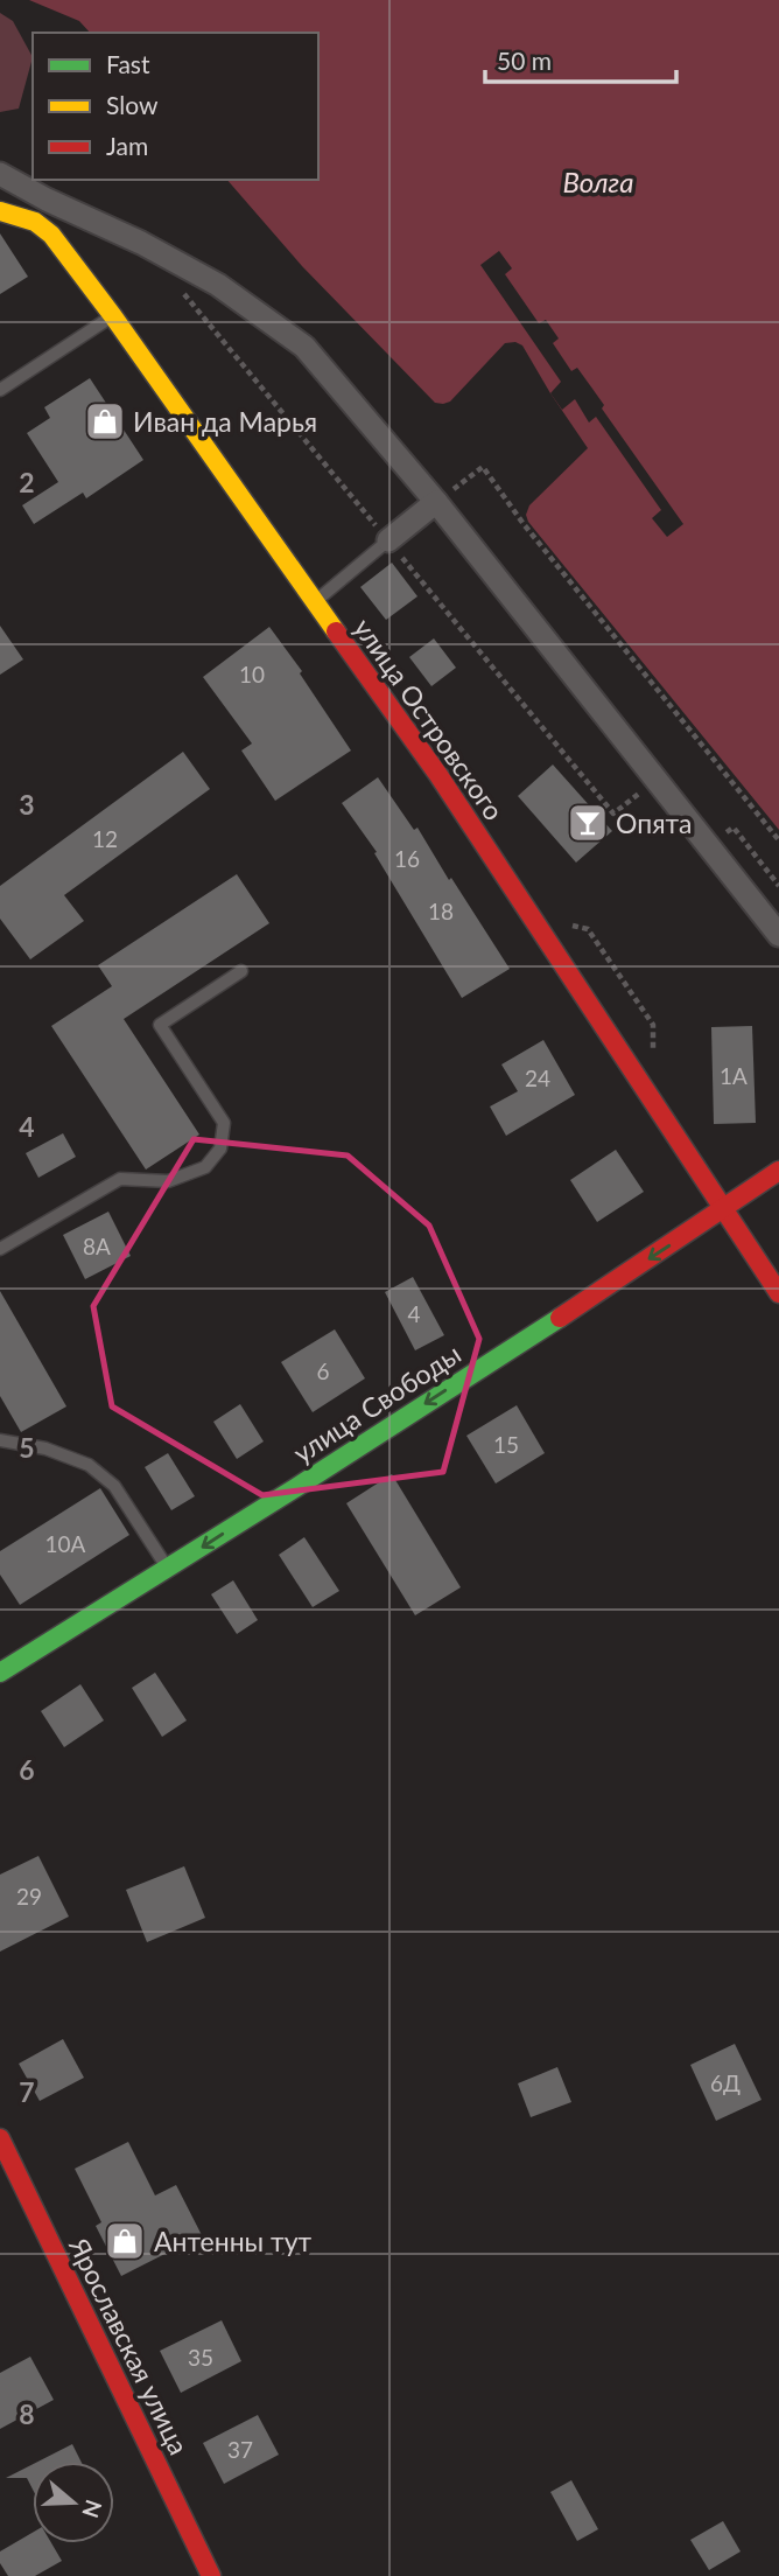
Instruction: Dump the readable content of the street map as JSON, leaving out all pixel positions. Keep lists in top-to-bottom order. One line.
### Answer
{"streets":{"street":["улица Островского","улица Свободы","Ярославская улица"]},"crossings":[["улица Островского","улица Свободы"]],"one_way":["улица Свободы"],"water":["Волга"],"places":{"shop":["Иван да Марья","Антенны тут"],"bar":["Опята"]},"house_numbers":["10","12","16","18","1А","24","8А","4","6","15","10А","29","6Д","35","37"],"legend":["Fast","Slow","Jam"],"scale_bar":"50 m","north":"right","grid":{"rows":["2","3","4","5","6","7","8"]}}
